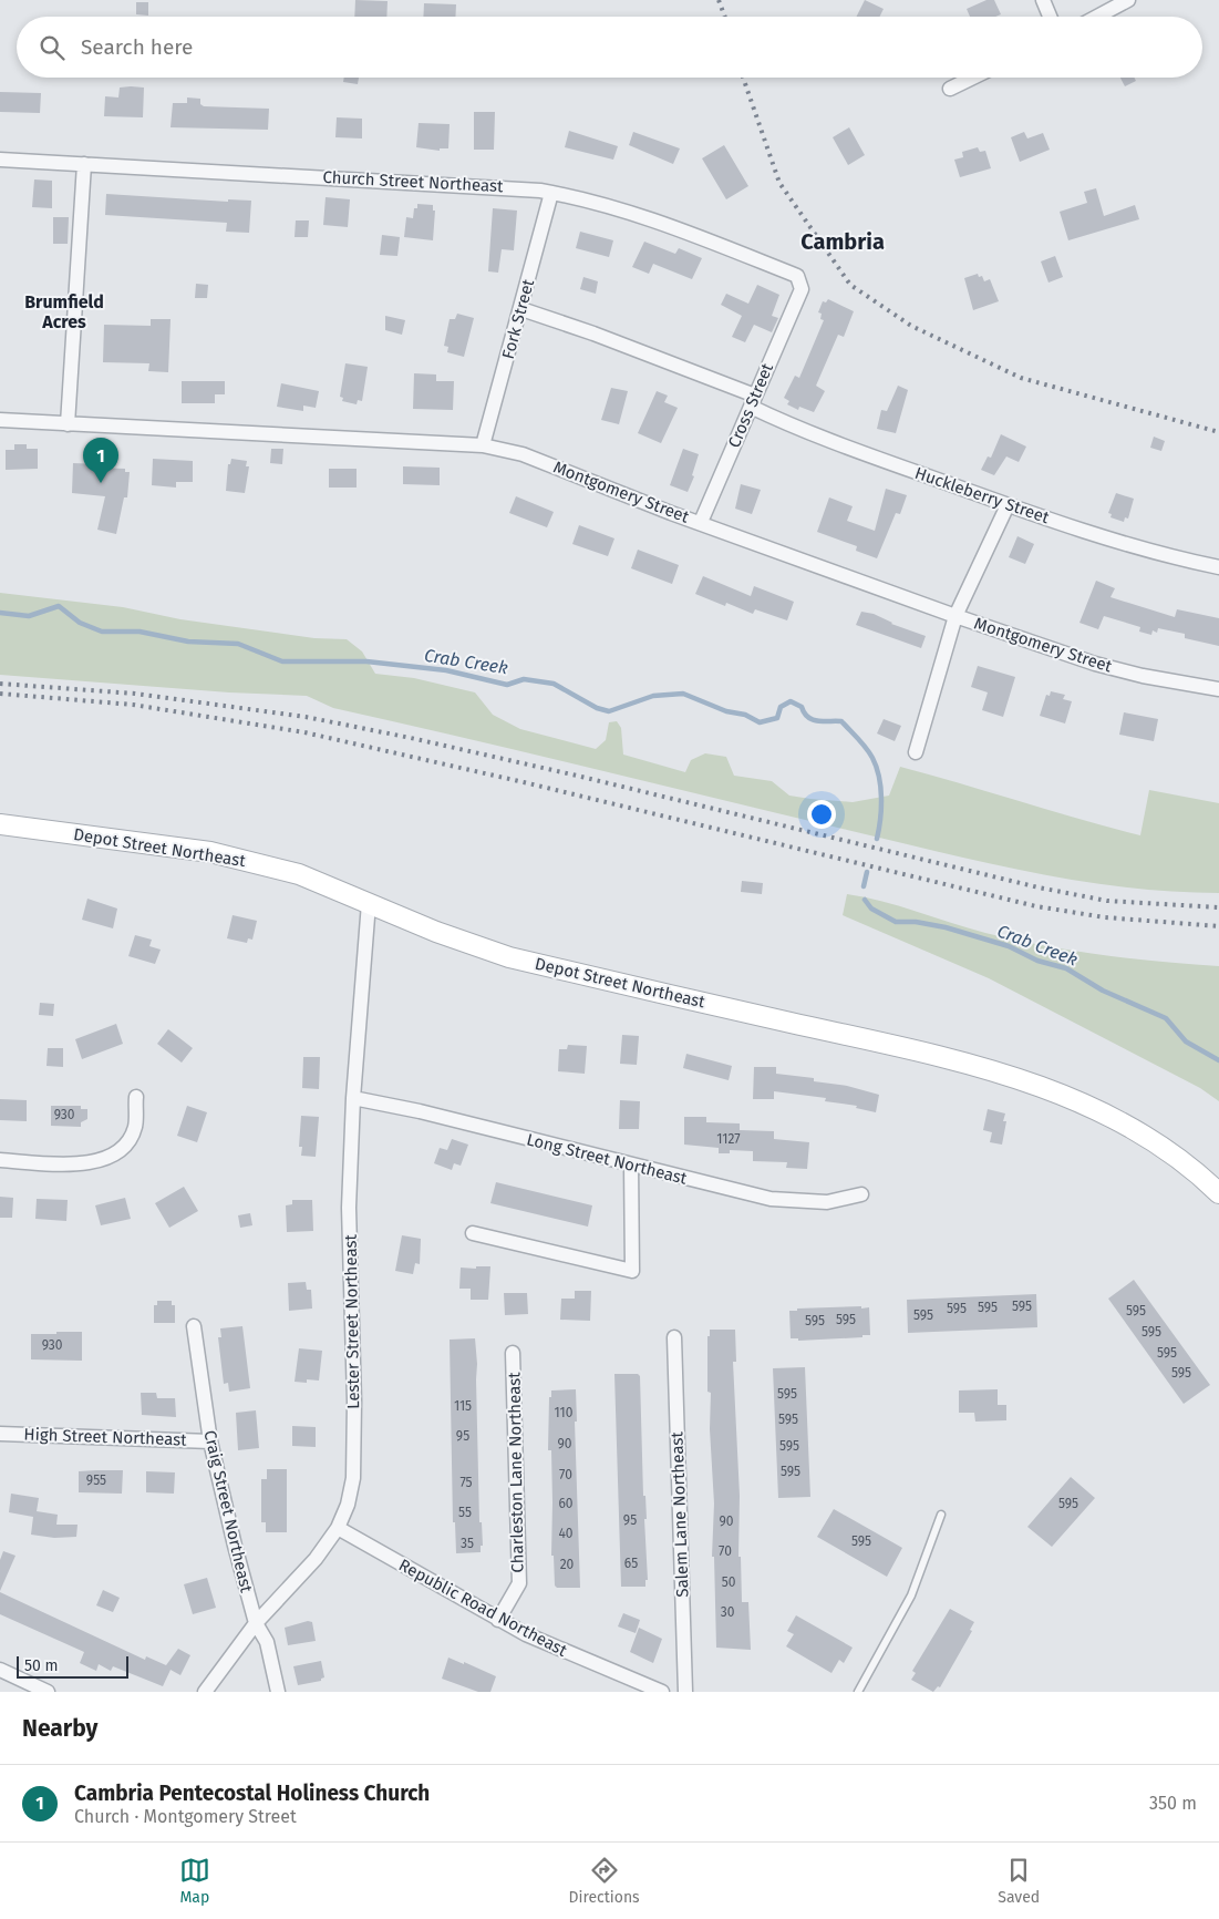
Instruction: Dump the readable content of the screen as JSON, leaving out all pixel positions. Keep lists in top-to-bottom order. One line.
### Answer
{"streets":{"main road":["Depot Street Northeast"],"street":["Church Street Northeast","Fork Street","Cross Street","Montgomery Street","Huckleberry Street","Long Street Northeast","Lester Street Northeast","High Street Northeast","Charleston Lane Northeast","Craig Street Northeast","Salem Lane Northeast","Republic Road Northeast"]},"crossings":[["Church Street Northeast","Fork Street"],["Church Street Northeast","Cross Street"],["Fork Street","Montgomery Street"],["Fork Street","Huckleberry Street"],["Cross Street","Montgomery Street"],["Cross Street","Huckleberry Street"],["Depot Street Northeast","Lester Street Northeast"],["Long Street Northeast","Lester Street Northeast"],["Lester Street Northeast","Craig Street Northeast"],["Lester Street Northeast","Republic Road Northeast"],["High Street Northeast","Craig Street Northeast"],["Charleston Lane Northeast","Republic Road Northeast"]],"districts":["Cambria","Brumfield Acres"],"water":["Crab Creek"],"house_numbers":["930","1127","595","595","595","595","595","595","595","595","930","595","595","595","115","110","595","95","90","595","595","70","955","75","60","595","55","95","90","40","595","35","70","65","20","50","30"],"scale_bar":"50 m","page":{"search":"Search here","pins":"1","scale":"50 m","heading":"Nearby","list":[{"mark":"1","name":"Cambria Pentecostal Holiness Church","note":"Church · Montgomery Street","value":"350 m"}],"nav":["Map","Directions","Saved"]}}
